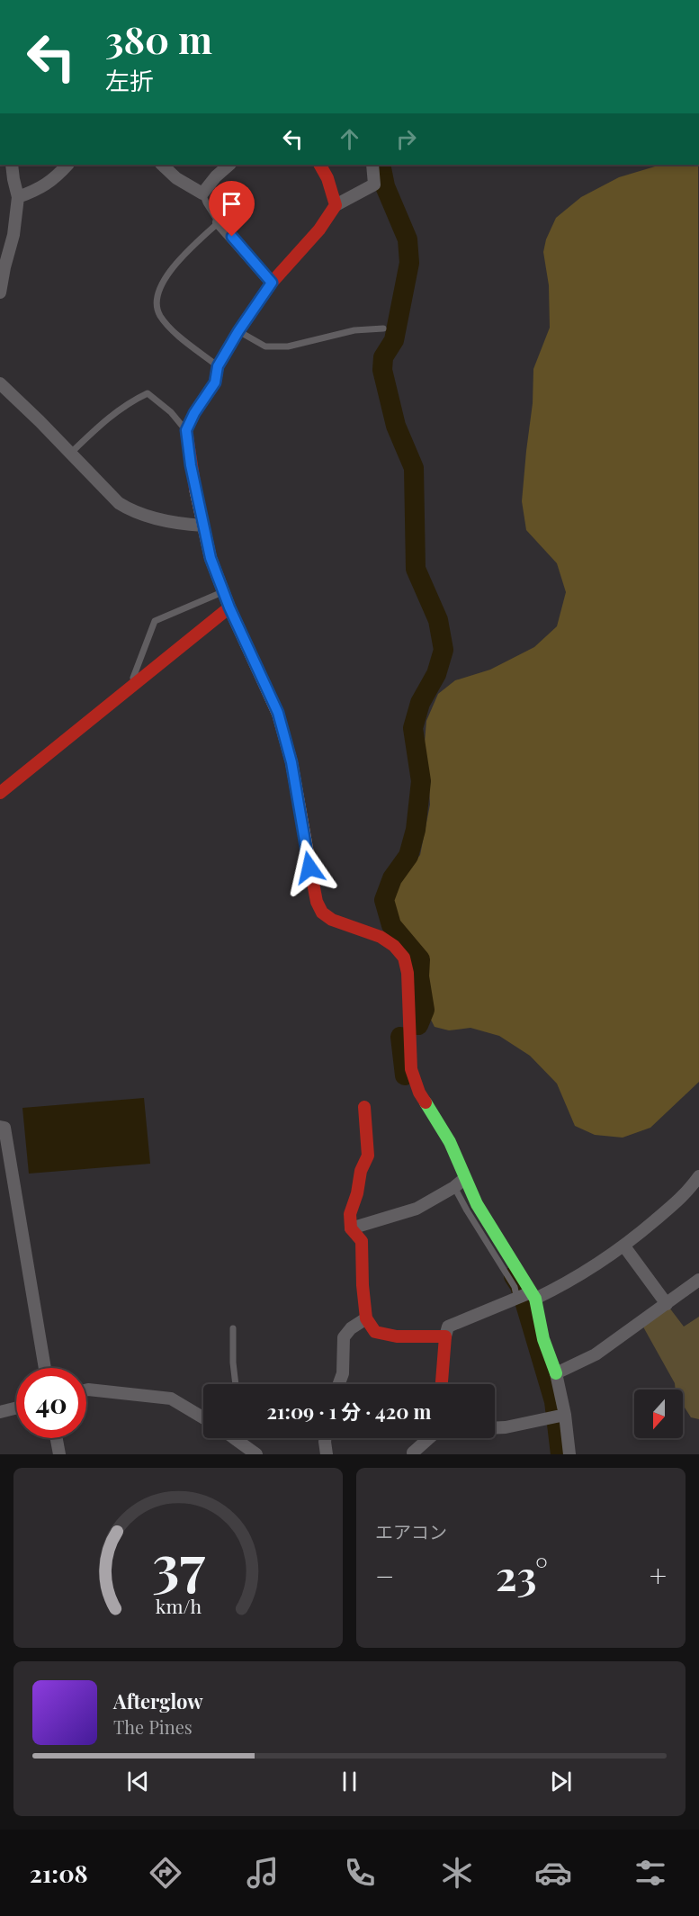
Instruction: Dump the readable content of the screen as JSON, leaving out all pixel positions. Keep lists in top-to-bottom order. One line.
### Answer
{"north":"bottom","page":{"turn":["380 m","左折"],"limit":"40","trip":"21:09 · 1 分 · 420 m","tile":"エアコン","heat":["−","23°","+"],"song":["Afterglow","The Pines"],"tabs":"21:08","gauge":["37","km/h"]}}
